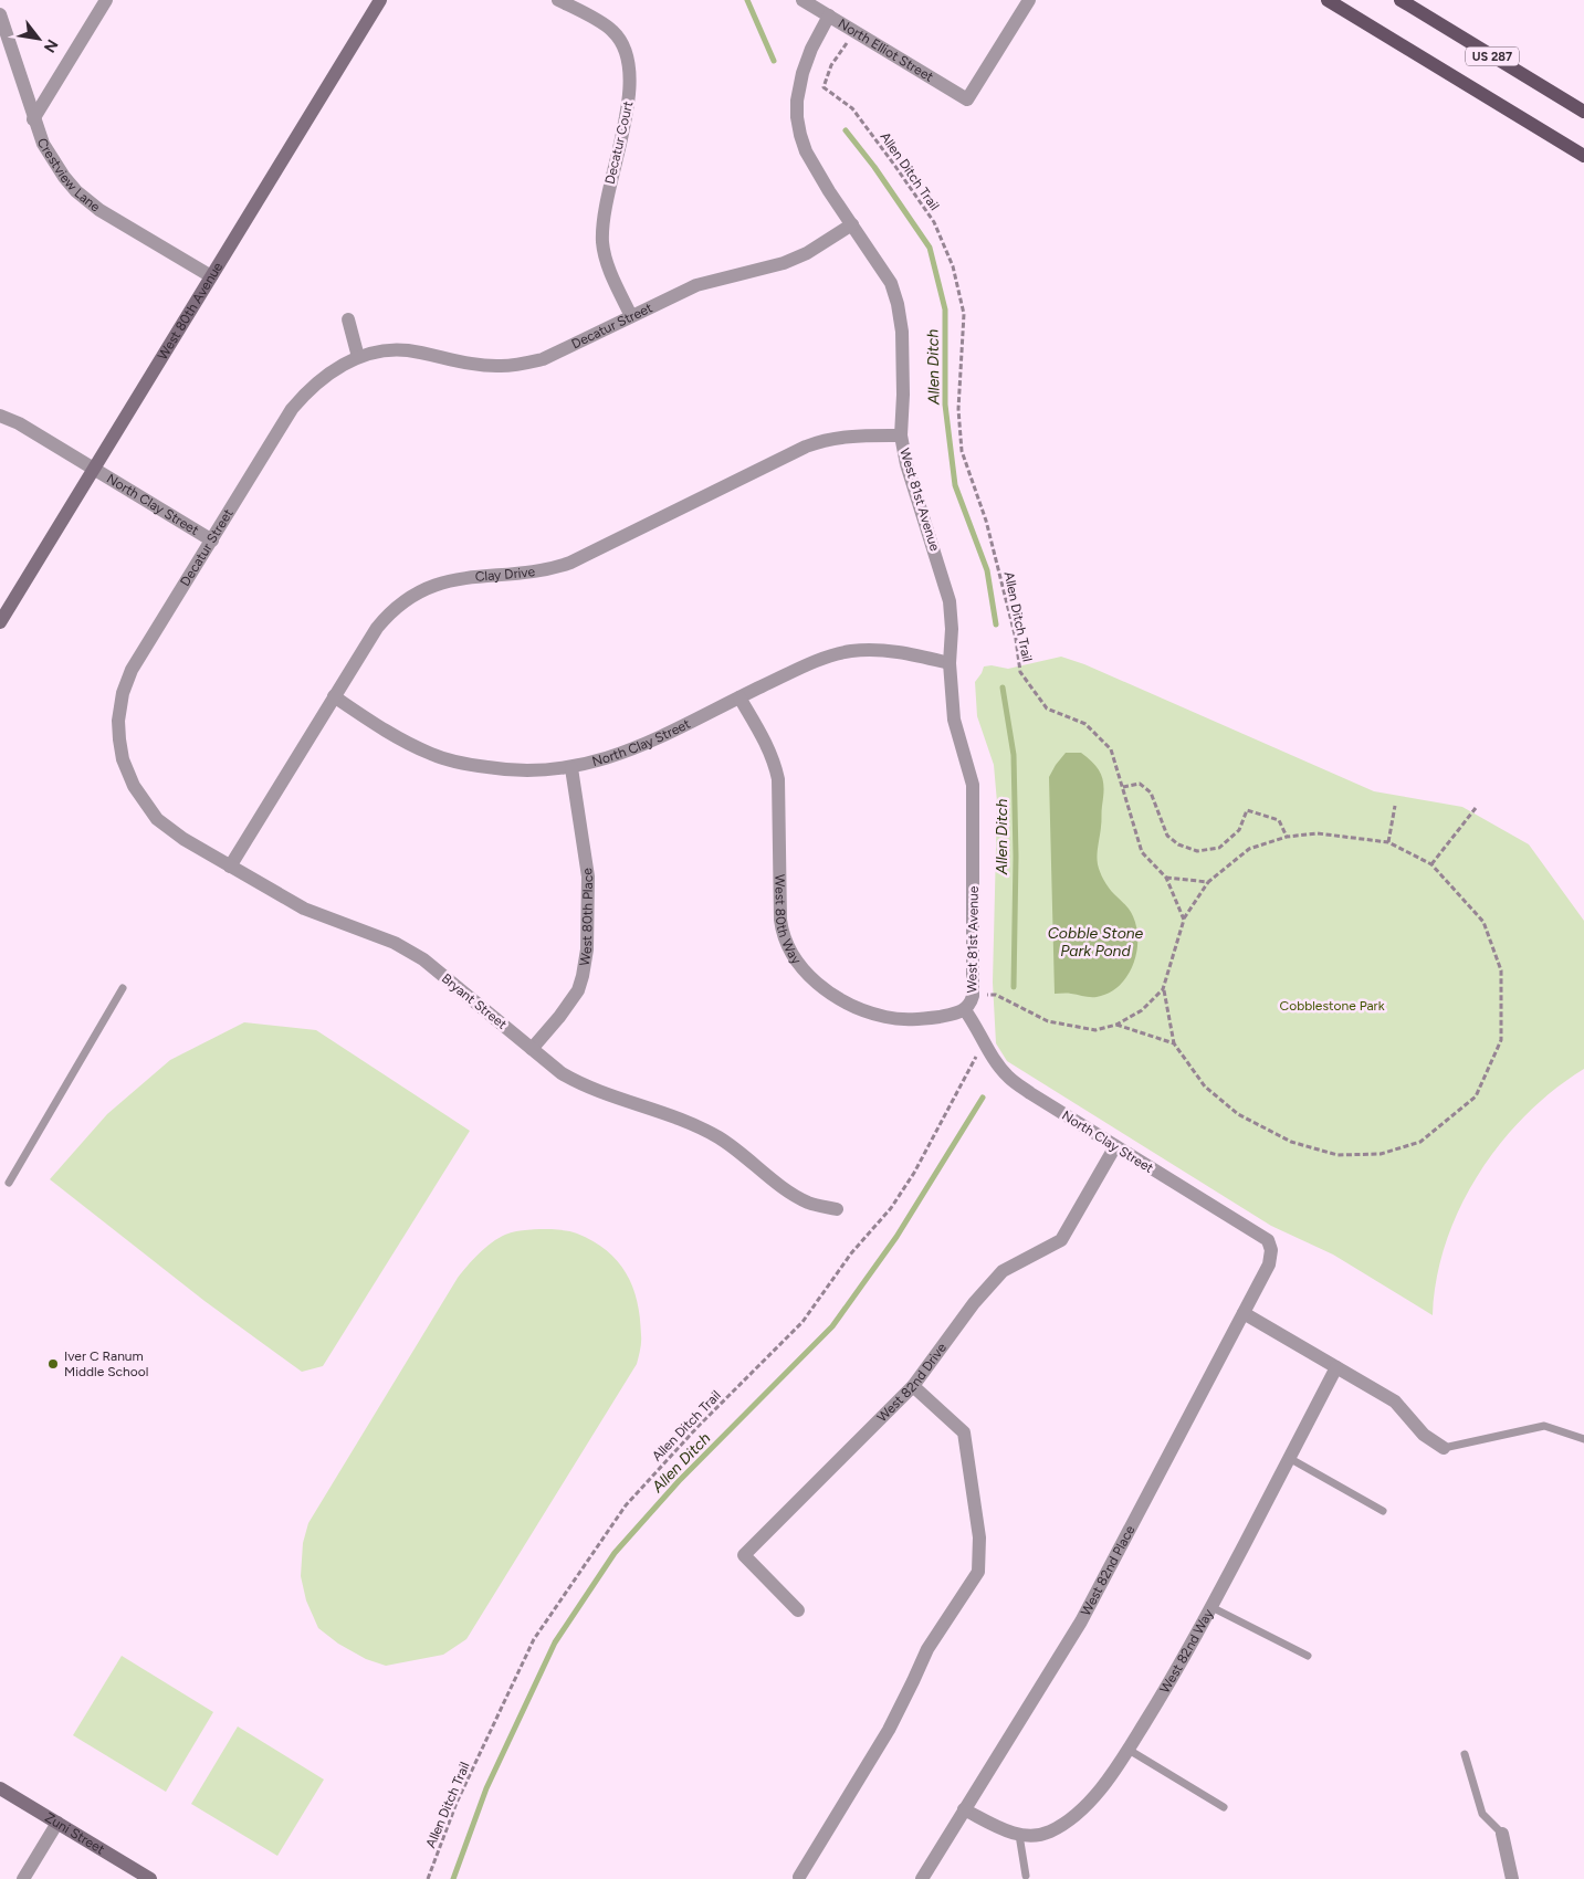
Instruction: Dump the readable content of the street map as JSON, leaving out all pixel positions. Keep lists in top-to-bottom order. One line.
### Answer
{"streets":{"main road":["US 287"],"street":["North Elliot Street","Decatur Court","Crestview Lane","West 80th Avenue","Decatur Street","West 81st Avenue","North Clay Street","Clay Drive","West 80th Place","West 80th Way","Bryant Street","West 82nd Drive","West 82nd Place","West 82nd Way","Zuni Street"],"path":["Allen Ditch Trail"]},"crossings":[["North Elliot Street","Allen Ditch Trail"],["North Elliot Street","West 81st Avenue"],["Decatur Court","Decatur Street"],["Crestview Lane","West 80th Avenue"],["West 80th Avenue","North Clay Street"],["Decatur Street","West 81st Avenue"],["Decatur Street","North Clay Street"],["Decatur Street","Bryant Street"],["West 81st Avenue","North Clay Street"],["West 81st Avenue","Clay Drive"],["West 81st Avenue","West 80th Way"],["North Clay Street","Clay Drive"],["North Clay Street","West 80th Place"],["North Clay Street","West 80th Way"],["North Clay Street","West 82nd Drive"],["North Clay Street","West 82nd Place"],["Clay Drive","Bryant Street"],["West 80th Place","Bryant Street"],["West 82nd Place","West 82nd Way"]],"water":["Allen Ditch","Cobble Stone Park Pond"],"parks":["Cobblestone Park"],"places":["Iver C Ranum Middle School"],"north":"bottom right"}
